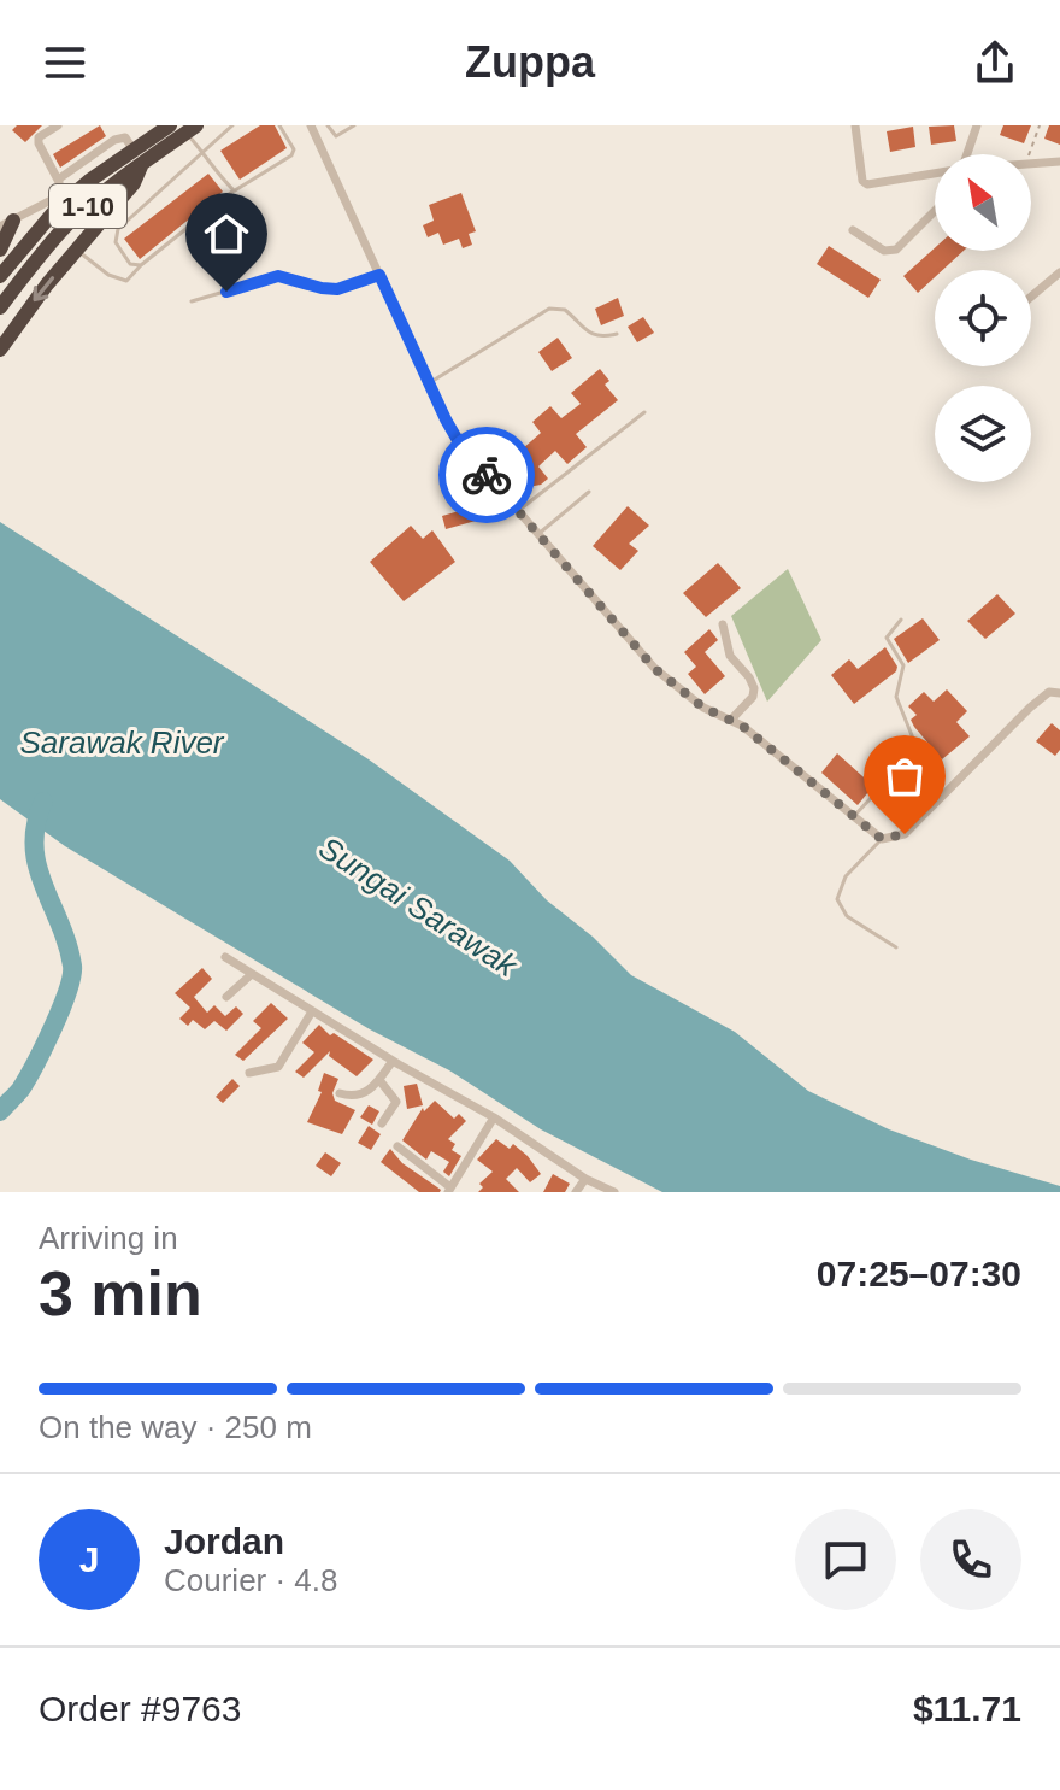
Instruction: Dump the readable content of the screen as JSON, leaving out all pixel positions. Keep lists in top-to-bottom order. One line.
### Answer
{"streets":{"highway":["1-10"]},"water":["Sarawak River","Sungai Sarawak"],"north":"top left","page":{"header":"Zuppa","heading":["3 min","Arriving in","07:25–07:30"],"panel":["Jordan","Courier · 4.8","Order #9763","$11.71"],"bar":"On the way · 250 m","round":"J"}}
